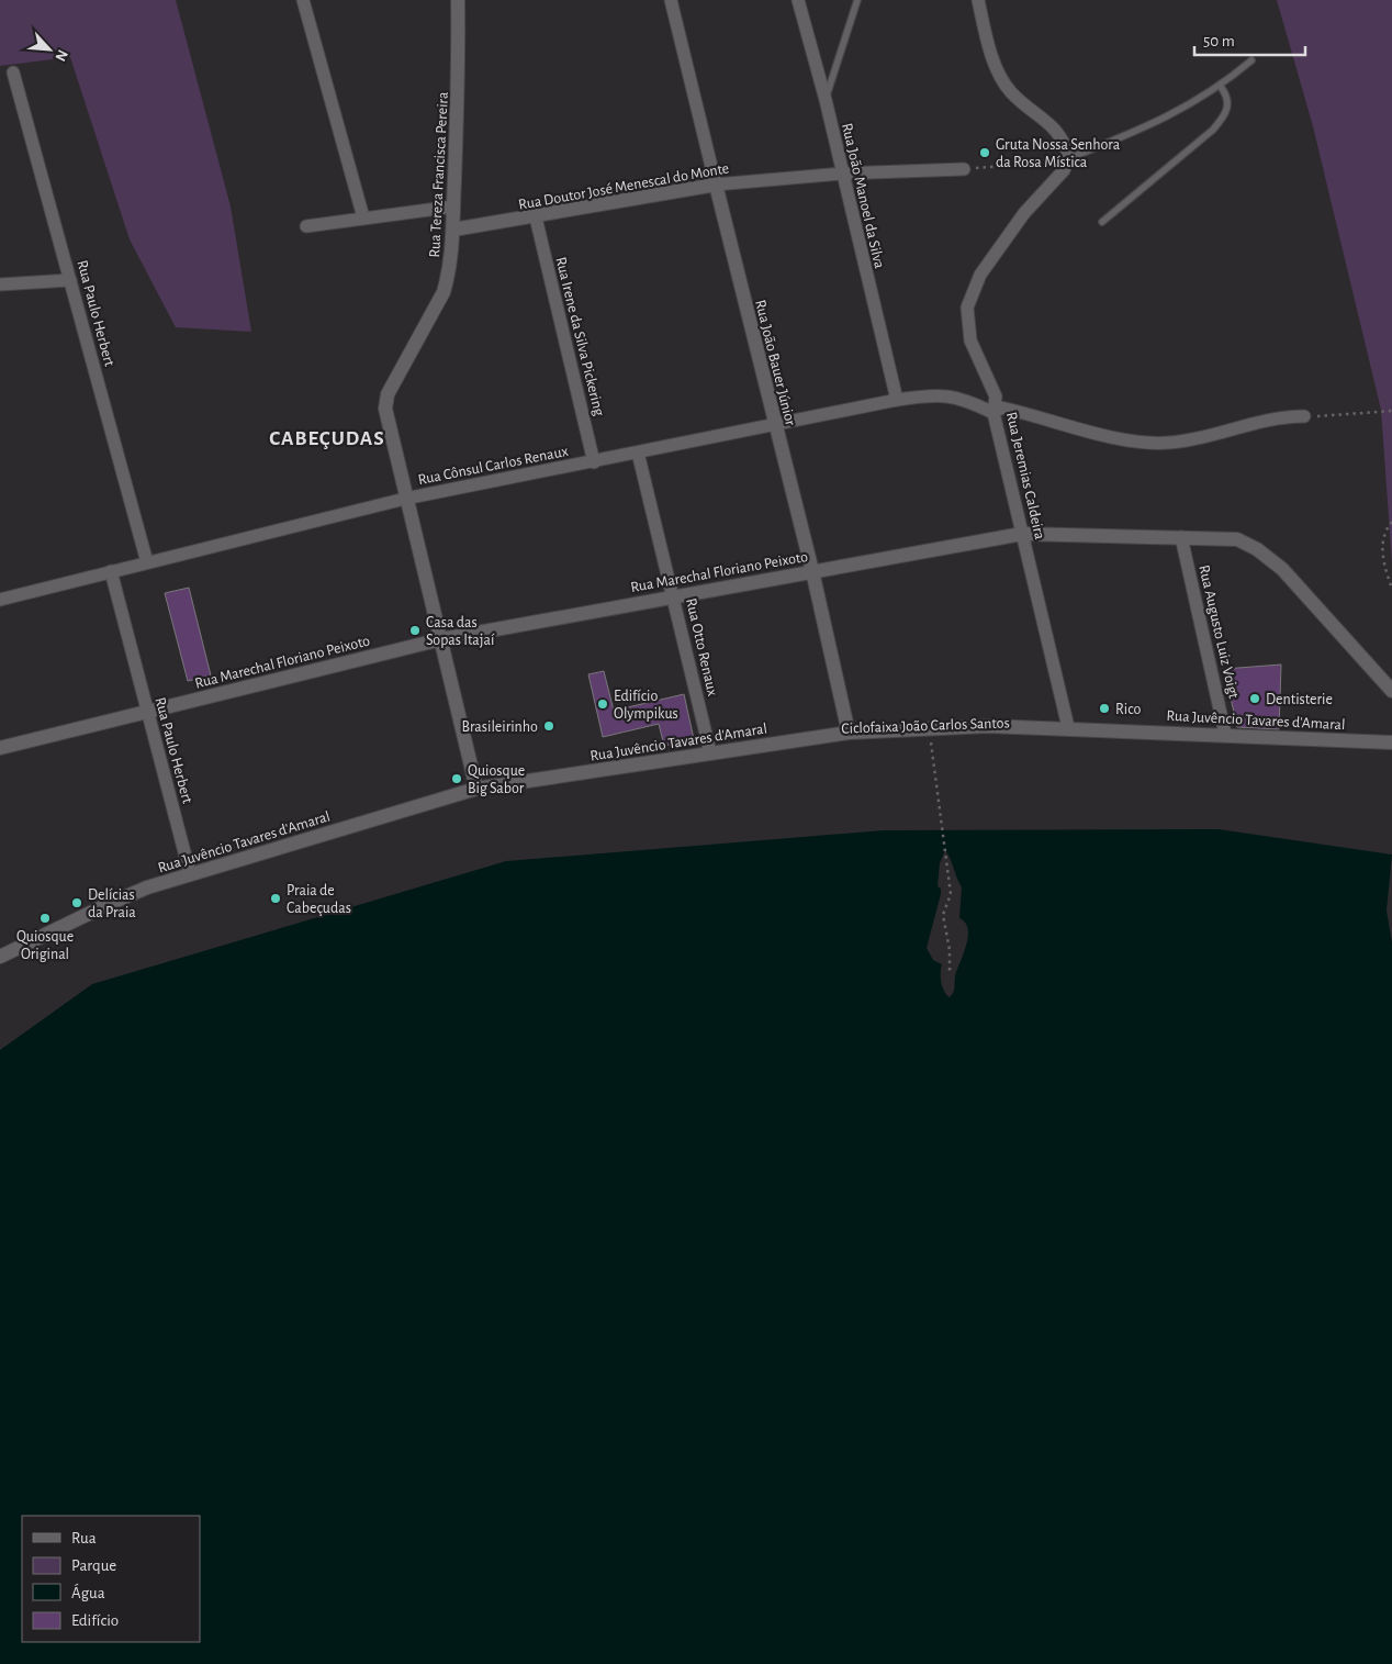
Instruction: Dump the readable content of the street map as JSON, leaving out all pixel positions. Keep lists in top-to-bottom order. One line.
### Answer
{"streets":{"street":["Rua Tereza Francisca Pereira","Rua Doutor José Menescal do Monte","Rua João Manoel da Silva","Rua Paulo Herbert","Rua Irene da Silva Pickering","Rua João Bauer Júnior","Rua Cônsul Carlos Renaux","Rua Jeremias Caldeira","Rua Marechal Floriano Peixoto","Rua Augusto Luiz Voigt","Rua Otto Renaux","Rua Juvêncio Tavares d'Amaral"]},"crossings":[["Rua Tereza Francisca Pereira","Rua Doutor José Menescal do Monte"],["Rua Tereza Francisca Pereira","Rua Cônsul Carlos Renaux"],["Rua Tereza Francisca Pereira","Rua Marechal Floriano Peixoto"],["Rua Tereza Francisca Pereira","Rua Juvêncio Tavares d'Amaral"],["Rua Doutor José Menescal do Monte","Rua João Manoel da Silva"],["Rua Doutor José Menescal do Monte","Rua Irene da Silva Pickering"],["Rua Doutor José Menescal do Monte","Rua João Bauer Júnior"],["Rua João Manoel da Silva","Rua Cônsul Carlos Renaux"],["Rua Paulo Herbert","Rua Cônsul Carlos Renaux"],["Rua Paulo Herbert","Rua Marechal Floriano Peixoto"],["Rua Paulo Herbert","Rua Juvêncio Tavares d'Amaral"],["Rua Irene da Silva Pickering","Rua Cônsul Carlos Renaux"],["Rua João Bauer Júnior","Rua Cônsul Carlos Renaux"],["Rua João Bauer Júnior","Rua Marechal Floriano Peixoto"],["Rua João Bauer Júnior","Rua Juvêncio Tavares d'Amaral"],["Rua Cônsul Carlos Renaux","Rua Jeremias Caldeira"],["Rua Cônsul Carlos Renaux","Rua Otto Renaux"],["Rua Jeremias Caldeira","Rua Marechal Floriano Peixoto"],["Rua Jeremias Caldeira","Rua Juvêncio Tavares d'Amaral"],["Rua Marechal Floriano Peixoto","Rua Augusto Luiz Voigt"],["Rua Marechal Floriano Peixoto","Rua Otto Renaux"],["Rua Augusto Luiz Voigt","Rua Juvêncio Tavares d'Amaral"],["Rua Otto Renaux","Rua Juvêncio Tavares d'Amaral"]],"districts":["CABEÇUDAS"],"places":["Gruta Nossa Senhora da Rosa Mística","Casa das Sopas Itajaí","Dentisterie","Edifício Olympikus","Rico","Brasileirinho","Quiosque Big Sabor","Praia de Cabeçudas","Delícias da Praia","Quiosque Original"],"legend":["Rua","Parque","Água","Edifício"],"scale_bar":"50 m","north":"bottom right"}
